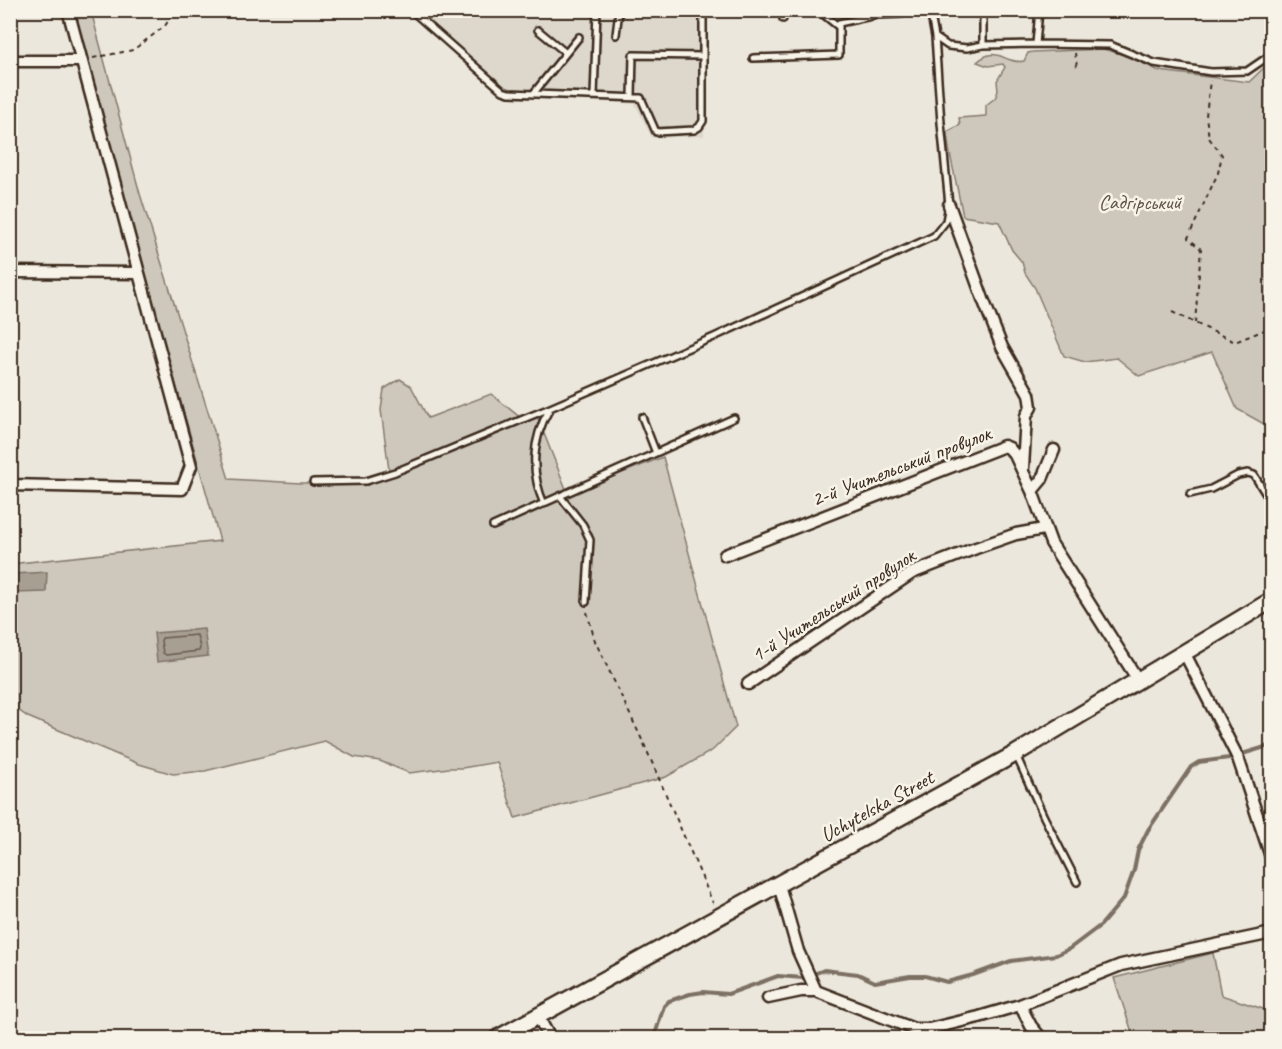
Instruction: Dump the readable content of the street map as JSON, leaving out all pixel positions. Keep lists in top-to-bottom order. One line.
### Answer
{"streets":{"main road":["Uchytelska Street"],"street":["2-й Учительський провулок","1-й Учительський провулок"]},"crossings":[["2-й Учительський провулок","1-й Учительський провулок"],["2-й Учительський провулок","Uchytelska Street"]],"parks":["Садгірський"]}
